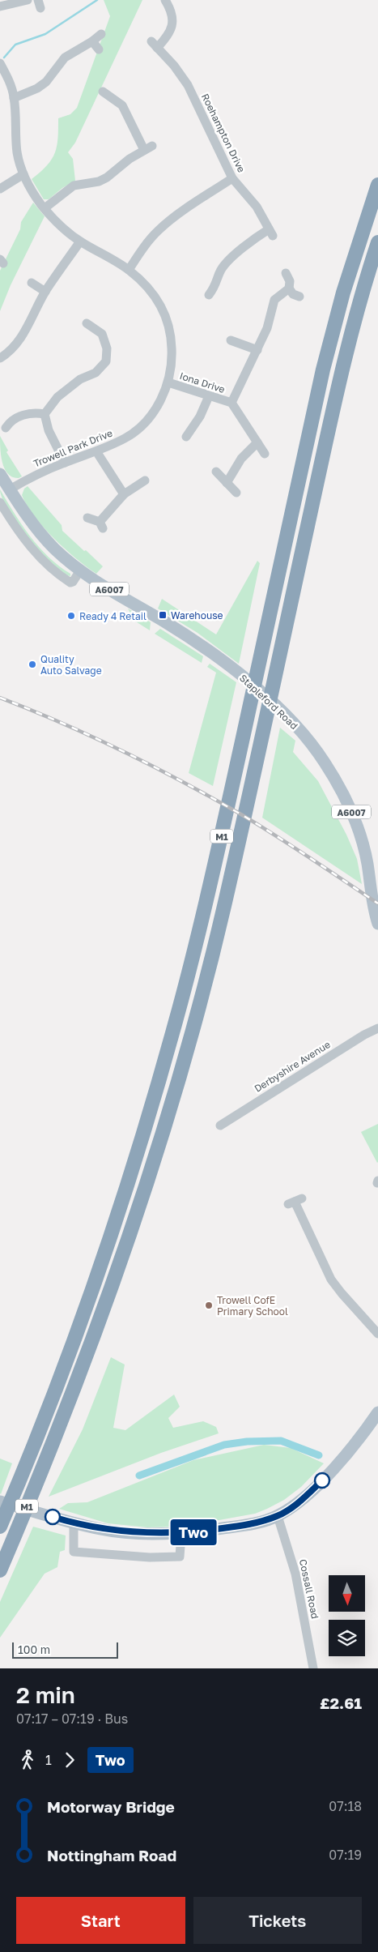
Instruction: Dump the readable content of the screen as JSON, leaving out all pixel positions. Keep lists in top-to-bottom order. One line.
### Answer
{"streets":{"highway":["M1"],"main road":["A6007","Stapleford Road"],"street":["Roehampton Drive","Iona Drive","Trowell Park Drive","Derbyshire Avenue","Cossall Road"]},"crossings":[["Iona Drive","Trowell Park Drive"],["Trowell Park Drive","Stapleford Road"]],"places":{"transit":["Warehouse"],"other":["Ready 4 Retail","Quality Auto Salvage","Trowell CofE Primary School"]},"lines":["bus line Two"],"scale_bar":"100 m","north":"bottom","page":{"on_map":"Two","scale":"100 m","heading":["2 min","07:17 – 07:19 · Bus","£2.61"],"legs":["1","Two"],"list":[{"name":"Motorway Bridge","value":"07:18"},{"name":"Nottingham Road","value":"07:19"}],"buttons":["Start","Tickets"]}}
